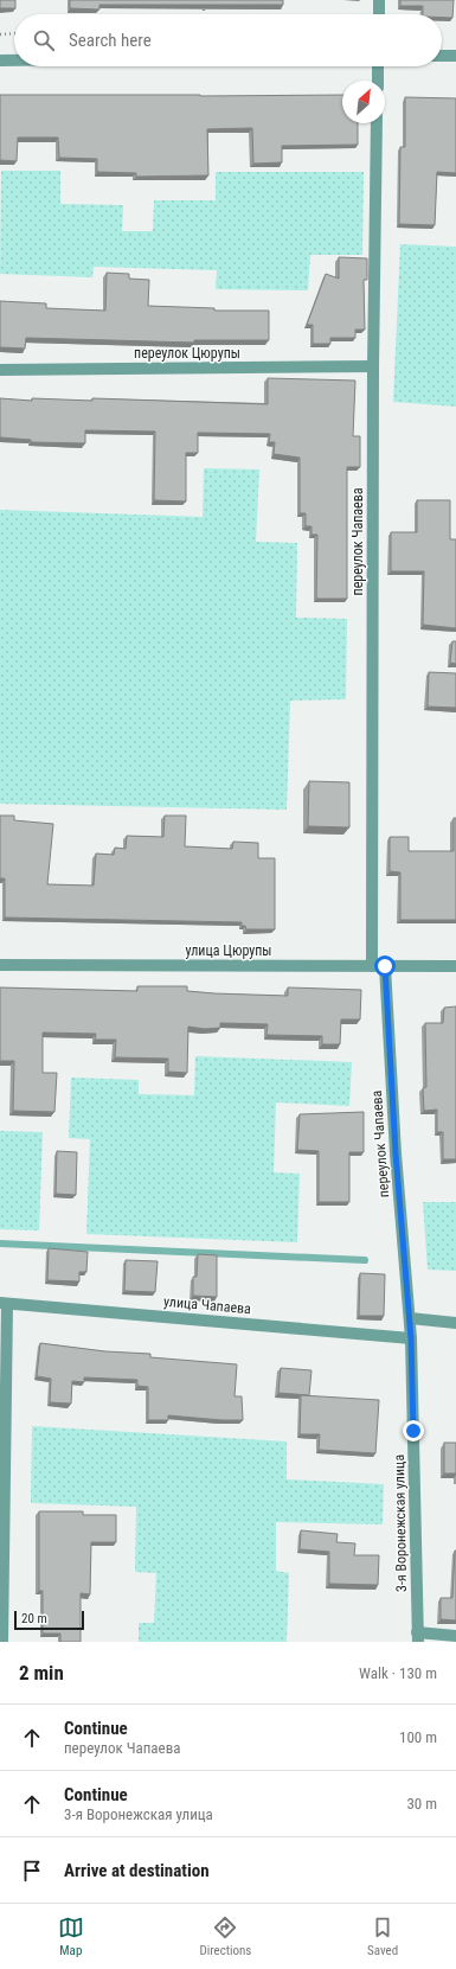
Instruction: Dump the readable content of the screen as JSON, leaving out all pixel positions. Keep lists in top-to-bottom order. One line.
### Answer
{"streets":{"street":["переулок Цюрупы","переулок Чапаева","улица Цюрупы","улица Чапаева","3-я Воронежская улица"]},"crossings":[["переулок Цюрупы","переулок Чапаева"],["переулок Чапаева","улица Цюрупы"],["переулок Чапаева","3-я Воронежская улица"],["улица Чапаева","3-я Воронежская улица"]],"scale_bar":"20 m","north":"top right","page":{"search":"Search here","scale":"20 m","heading":["2 min","Walk · 130 m"],"list":[["Continue","переулок Чапаева","100 m"],["Continue","3-я Воронежская улица","30 m"],"Arrive at destination"],"nav":["Map","Directions","Saved"]}}
